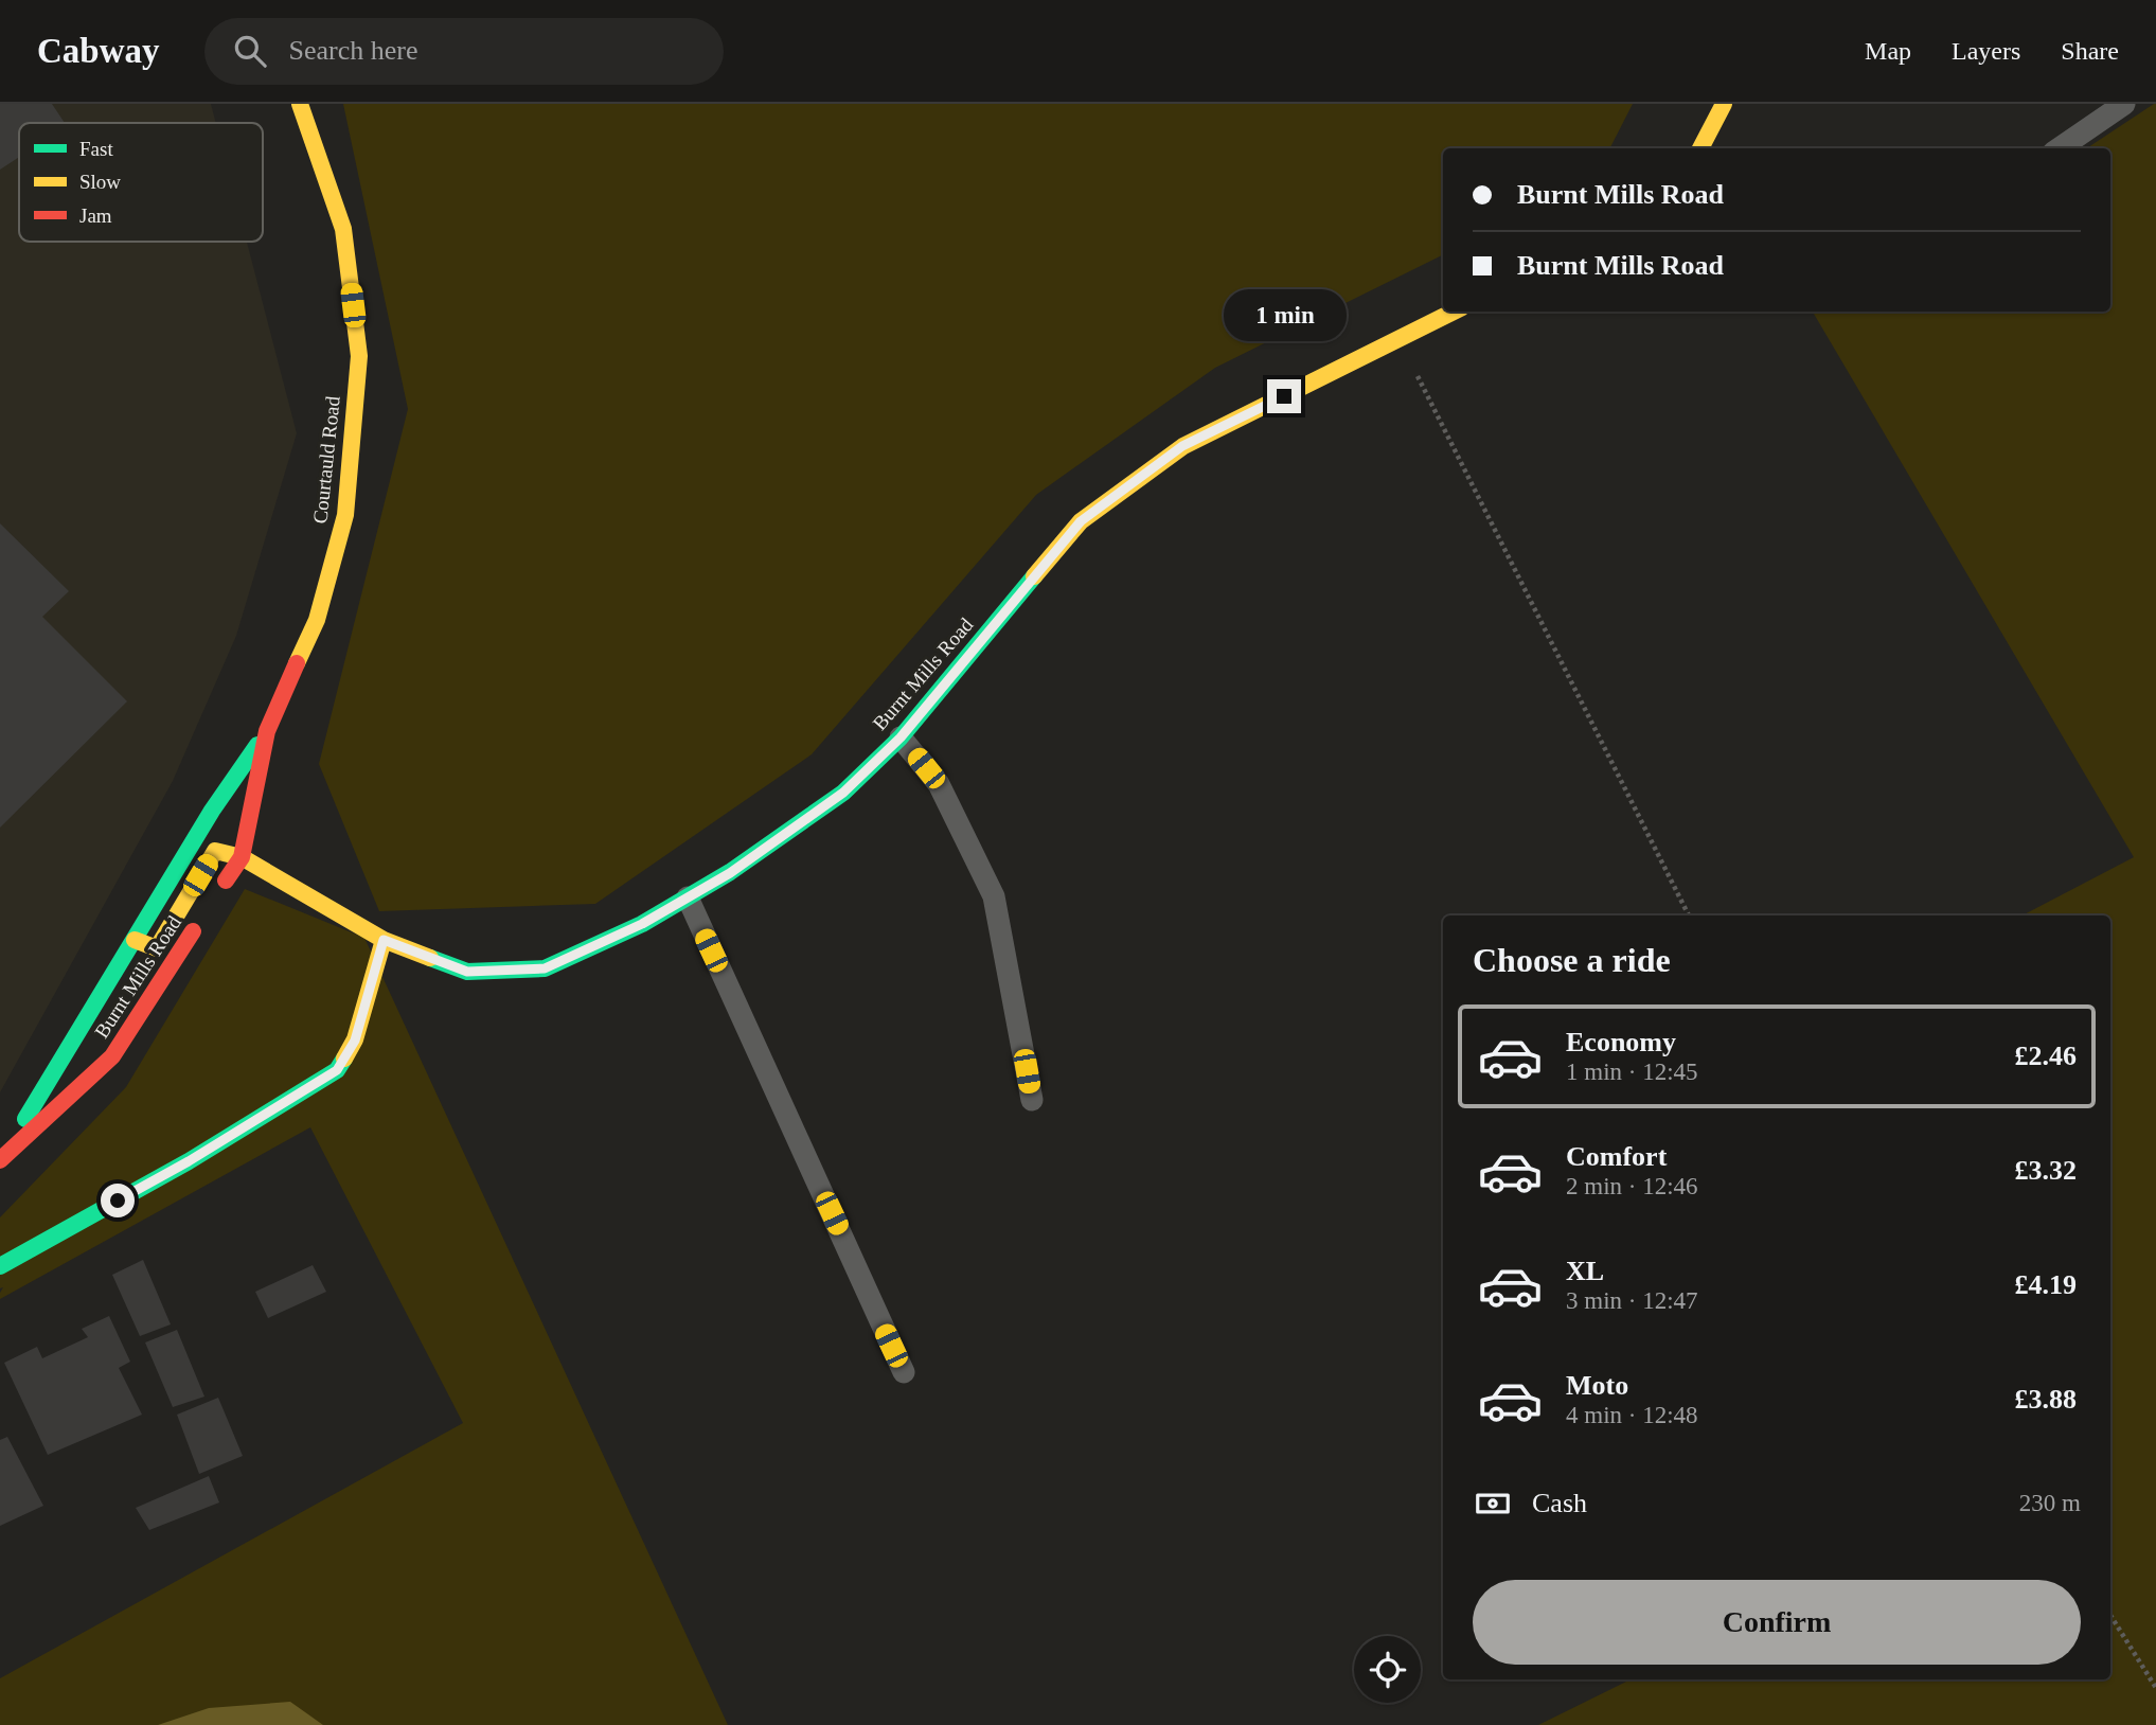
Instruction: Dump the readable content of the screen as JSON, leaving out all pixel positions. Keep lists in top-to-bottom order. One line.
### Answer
{"streets":{"street":["Courtauld Road","Burnt Mills Road"]},"crossings":[["Courtauld Road","Burnt Mills Road"]],"legend":["Fast","Slow","Jam"],"page":{"header":"Cabway","search":"Search here","nav":["Map","Layers","Share"],"banner":["Burnt Mills Road","Burnt Mills Road"],"bubble":"1 min","heading":"Choose a ride","list":[{"name":"Economy","note":"1 min · 12:45","value":"£2.46"},{"name":"Comfort","note":"2 min · 12:46","value":"£3.32"},{"name":"XL","note":"3 min · 12:47","value":"£4.19"},{"name":"Moto","note":"4 min · 12:48","value":"£3.88"}],"pay":["Cash","230 m"],"buttons":"Confirm"}}
